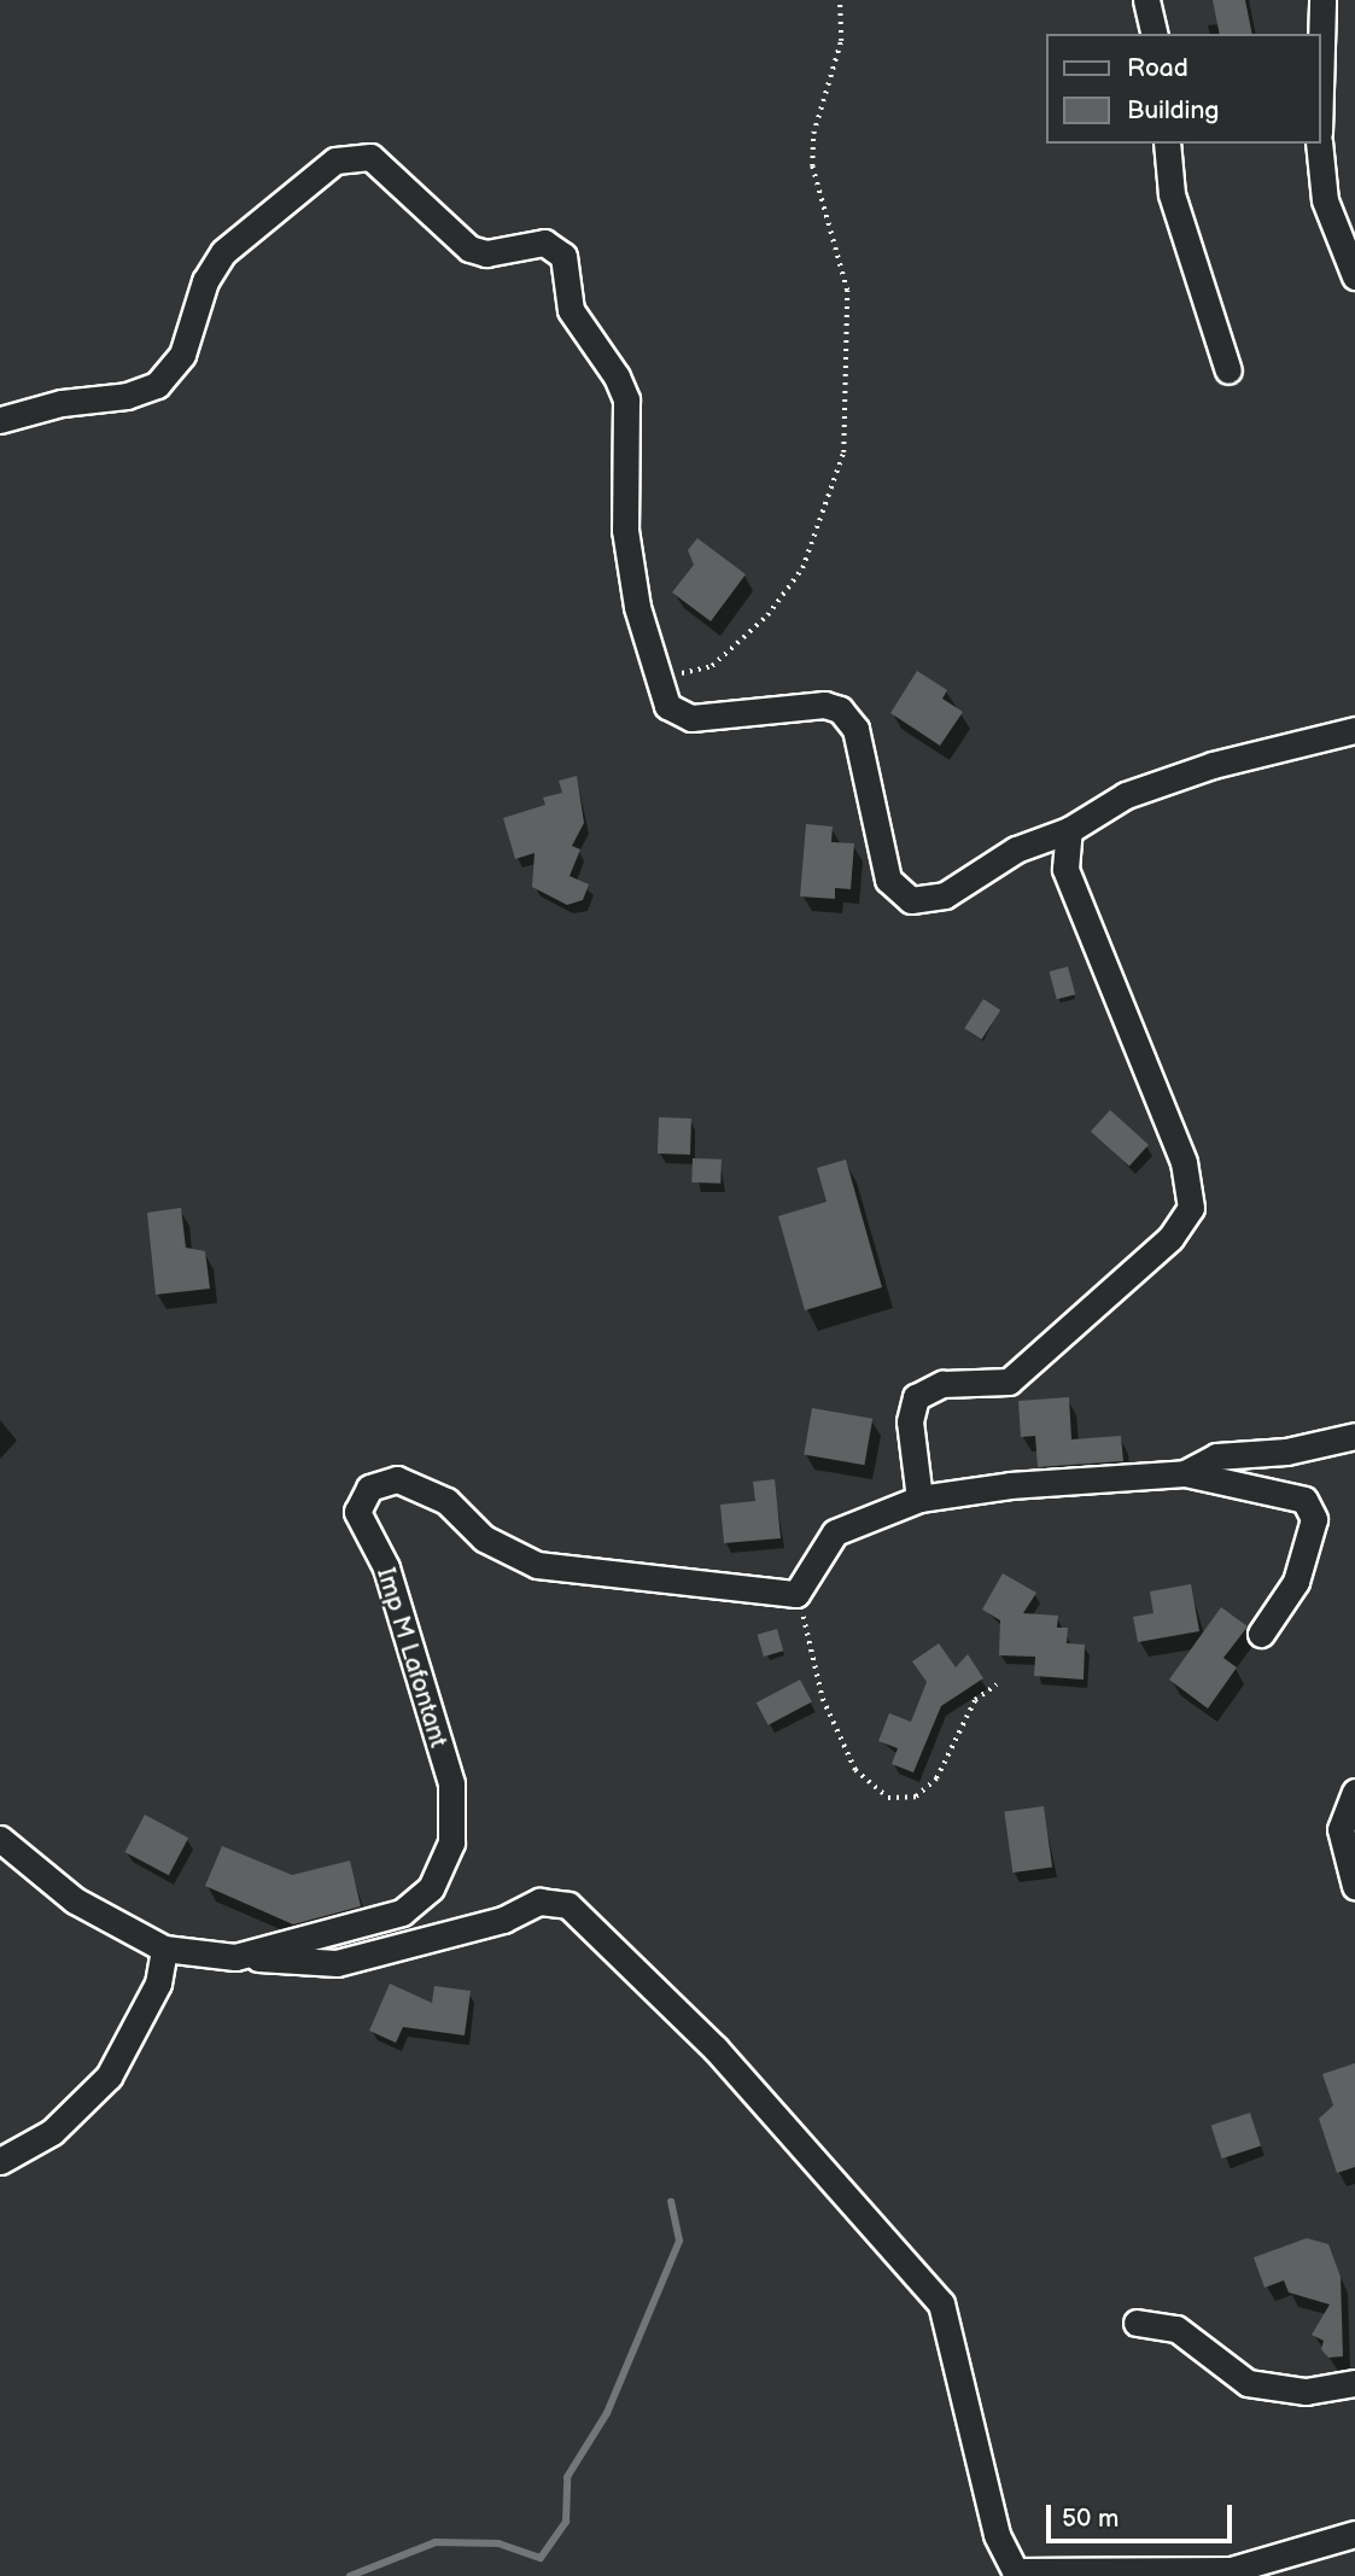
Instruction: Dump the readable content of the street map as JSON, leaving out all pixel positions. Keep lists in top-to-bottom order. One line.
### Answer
{"streets":{"street":["Imp M Lafontant"]},"legend":["Road","Building"],"scale_bar":"50 m"}
